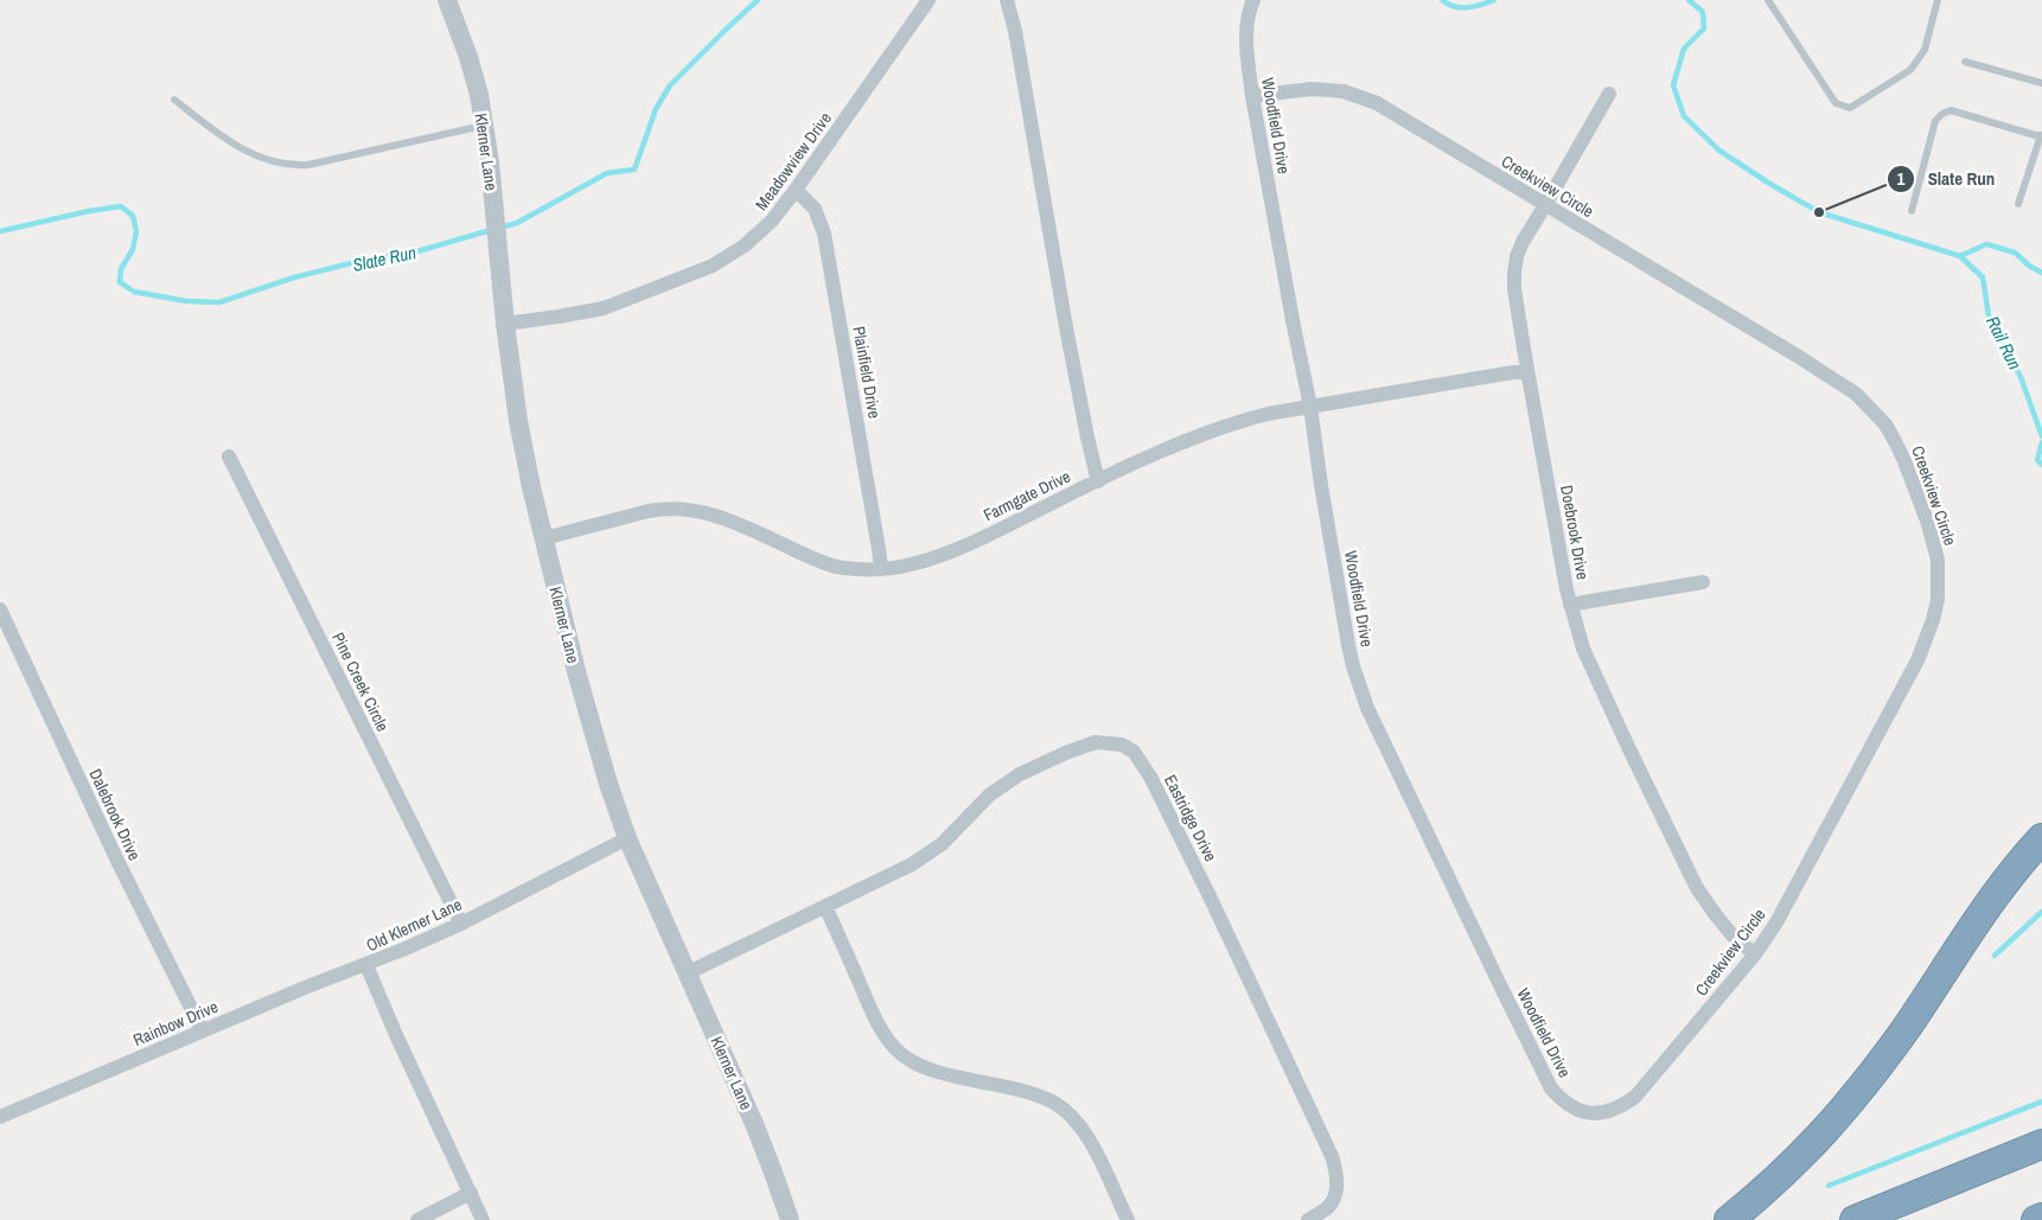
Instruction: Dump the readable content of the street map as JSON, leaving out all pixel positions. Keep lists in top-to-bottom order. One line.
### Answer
{"streets":{"street":["Woodfield Drive","Klerner Lane","Meadowview Drive","Creekview Circle","Plainfield Drive","Farmgate Drive","Doebrook Drive","Pine Creek Circle","Dalebrook Drive","Eastridge Drive","Old Klerner Lane","Rainbow Drive"]},"crossings":[["Woodfield Drive","Creekview Circle"],["Woodfield Drive","Farmgate Drive"],["Klerner Lane","Meadowview Drive"],["Klerner Lane","Farmgate Drive"],["Klerner Lane","Eastridge Drive"],["Klerner Lane","Old Klerner Lane"],["Meadowview Drive","Plainfield Drive"],["Creekview Circle","Doebrook Drive"],["Plainfield Drive","Farmgate Drive"],["Farmgate Drive","Doebrook Drive"],["Pine Creek Circle","Old Klerner Lane"],["Dalebrook Drive","Rainbow Drive"],["Old Klerner Lane","Rainbow Drive"]],"water":["Slate Run","Rail Run"],"places":["Slate Run"]}
